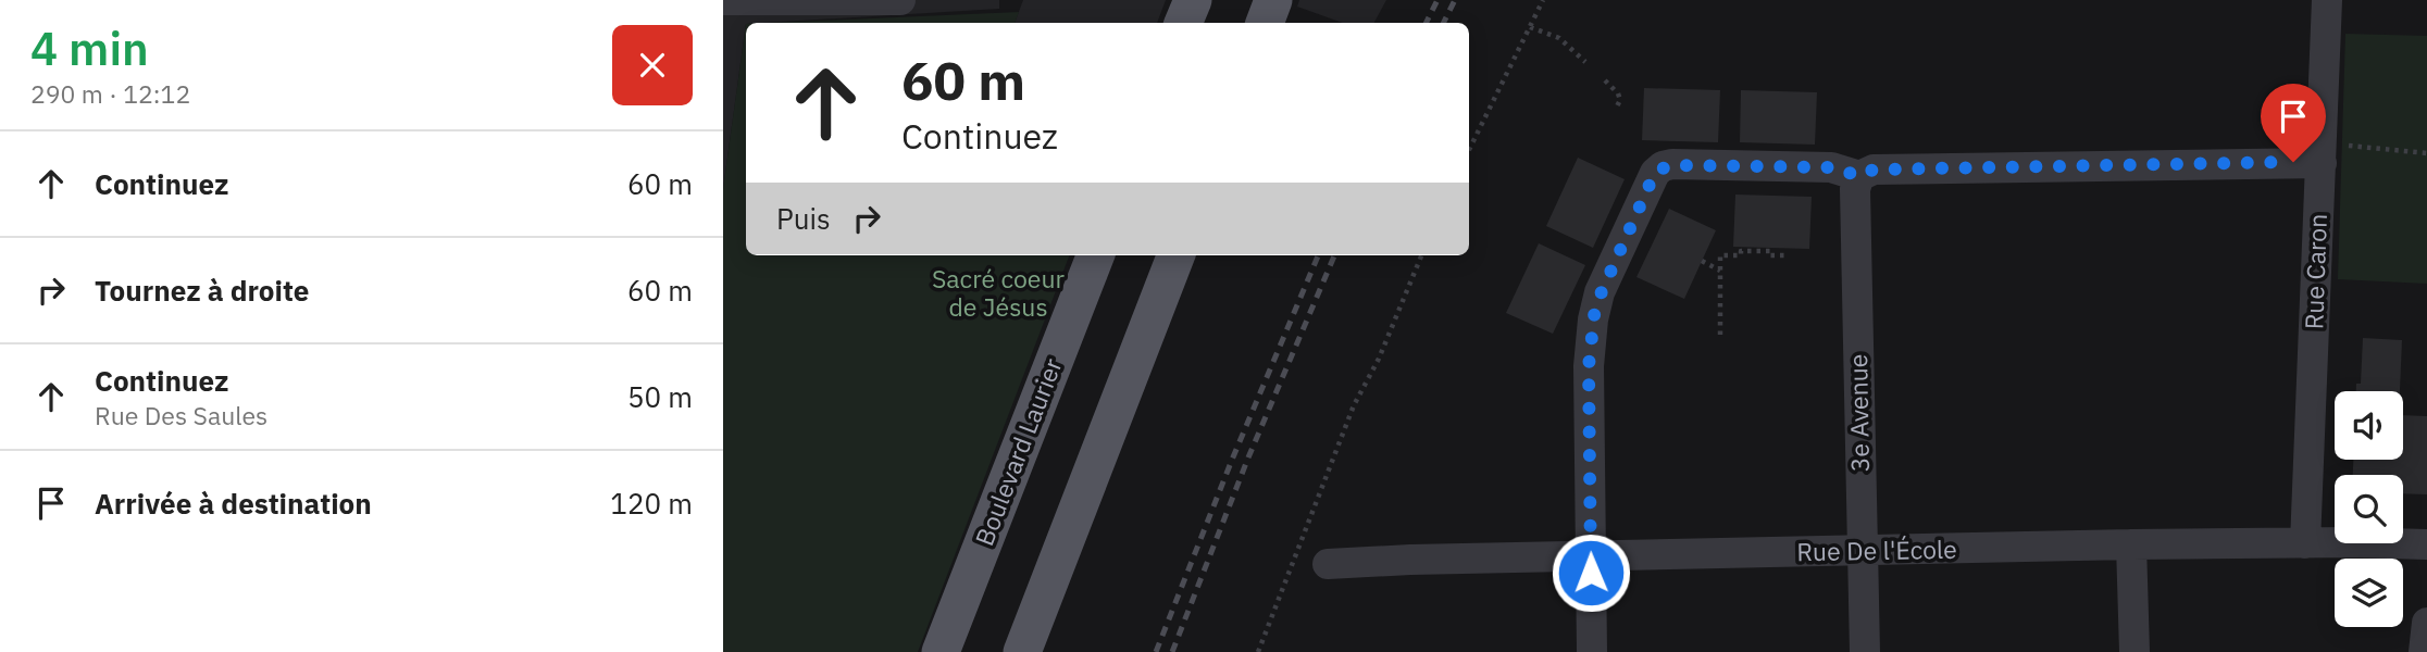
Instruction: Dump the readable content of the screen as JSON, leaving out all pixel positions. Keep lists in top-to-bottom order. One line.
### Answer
{"streets":{"main road":["Boulevard Laurier"],"street":["Rue Caron","3e Avenue","Rue De l'École"]},"crossings":[["Rue Caron","Rue De l'École"],["3e Avenue","Rue De l'École"]],"parks":["Sacré coeur de Jésus"],"page":{"heading":["4 min","290 m · 12:12"],"turn":["60 m","Continuez"],"list":[{"name":"Continuez","value":"60 m"},{"name":"Tournez à droite","value":"60 m"},{"name":"Continuez","note":"Rue Des Saules","value":"50 m"},{"name":"Arrivée à destination","value":"120 m"}],"then":"Puis"}}
